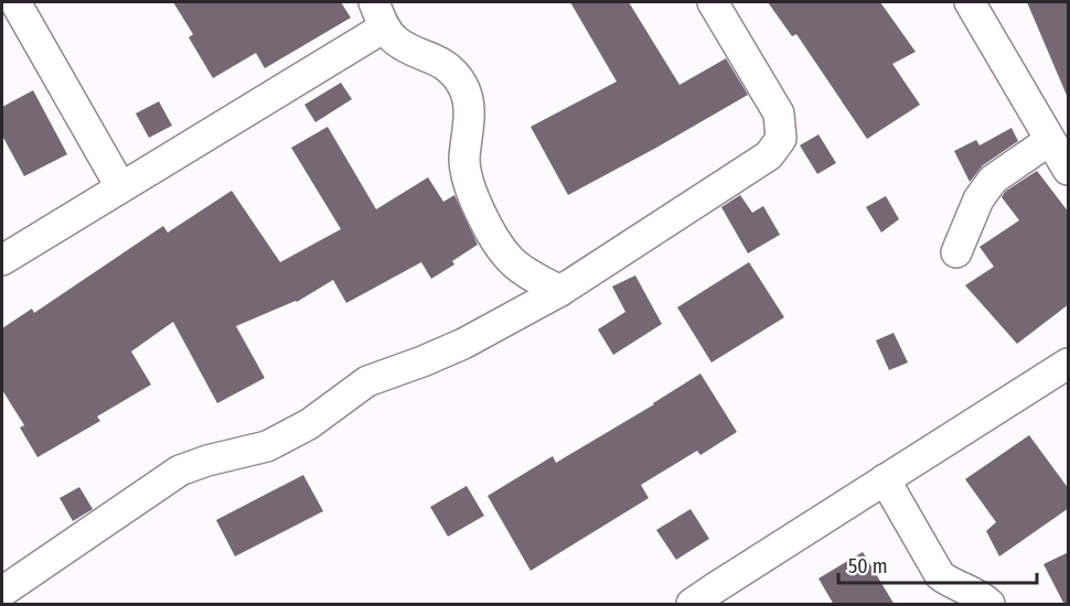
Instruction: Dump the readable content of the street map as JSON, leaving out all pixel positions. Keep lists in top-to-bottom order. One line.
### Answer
{"scale_bar":"50 m"}
